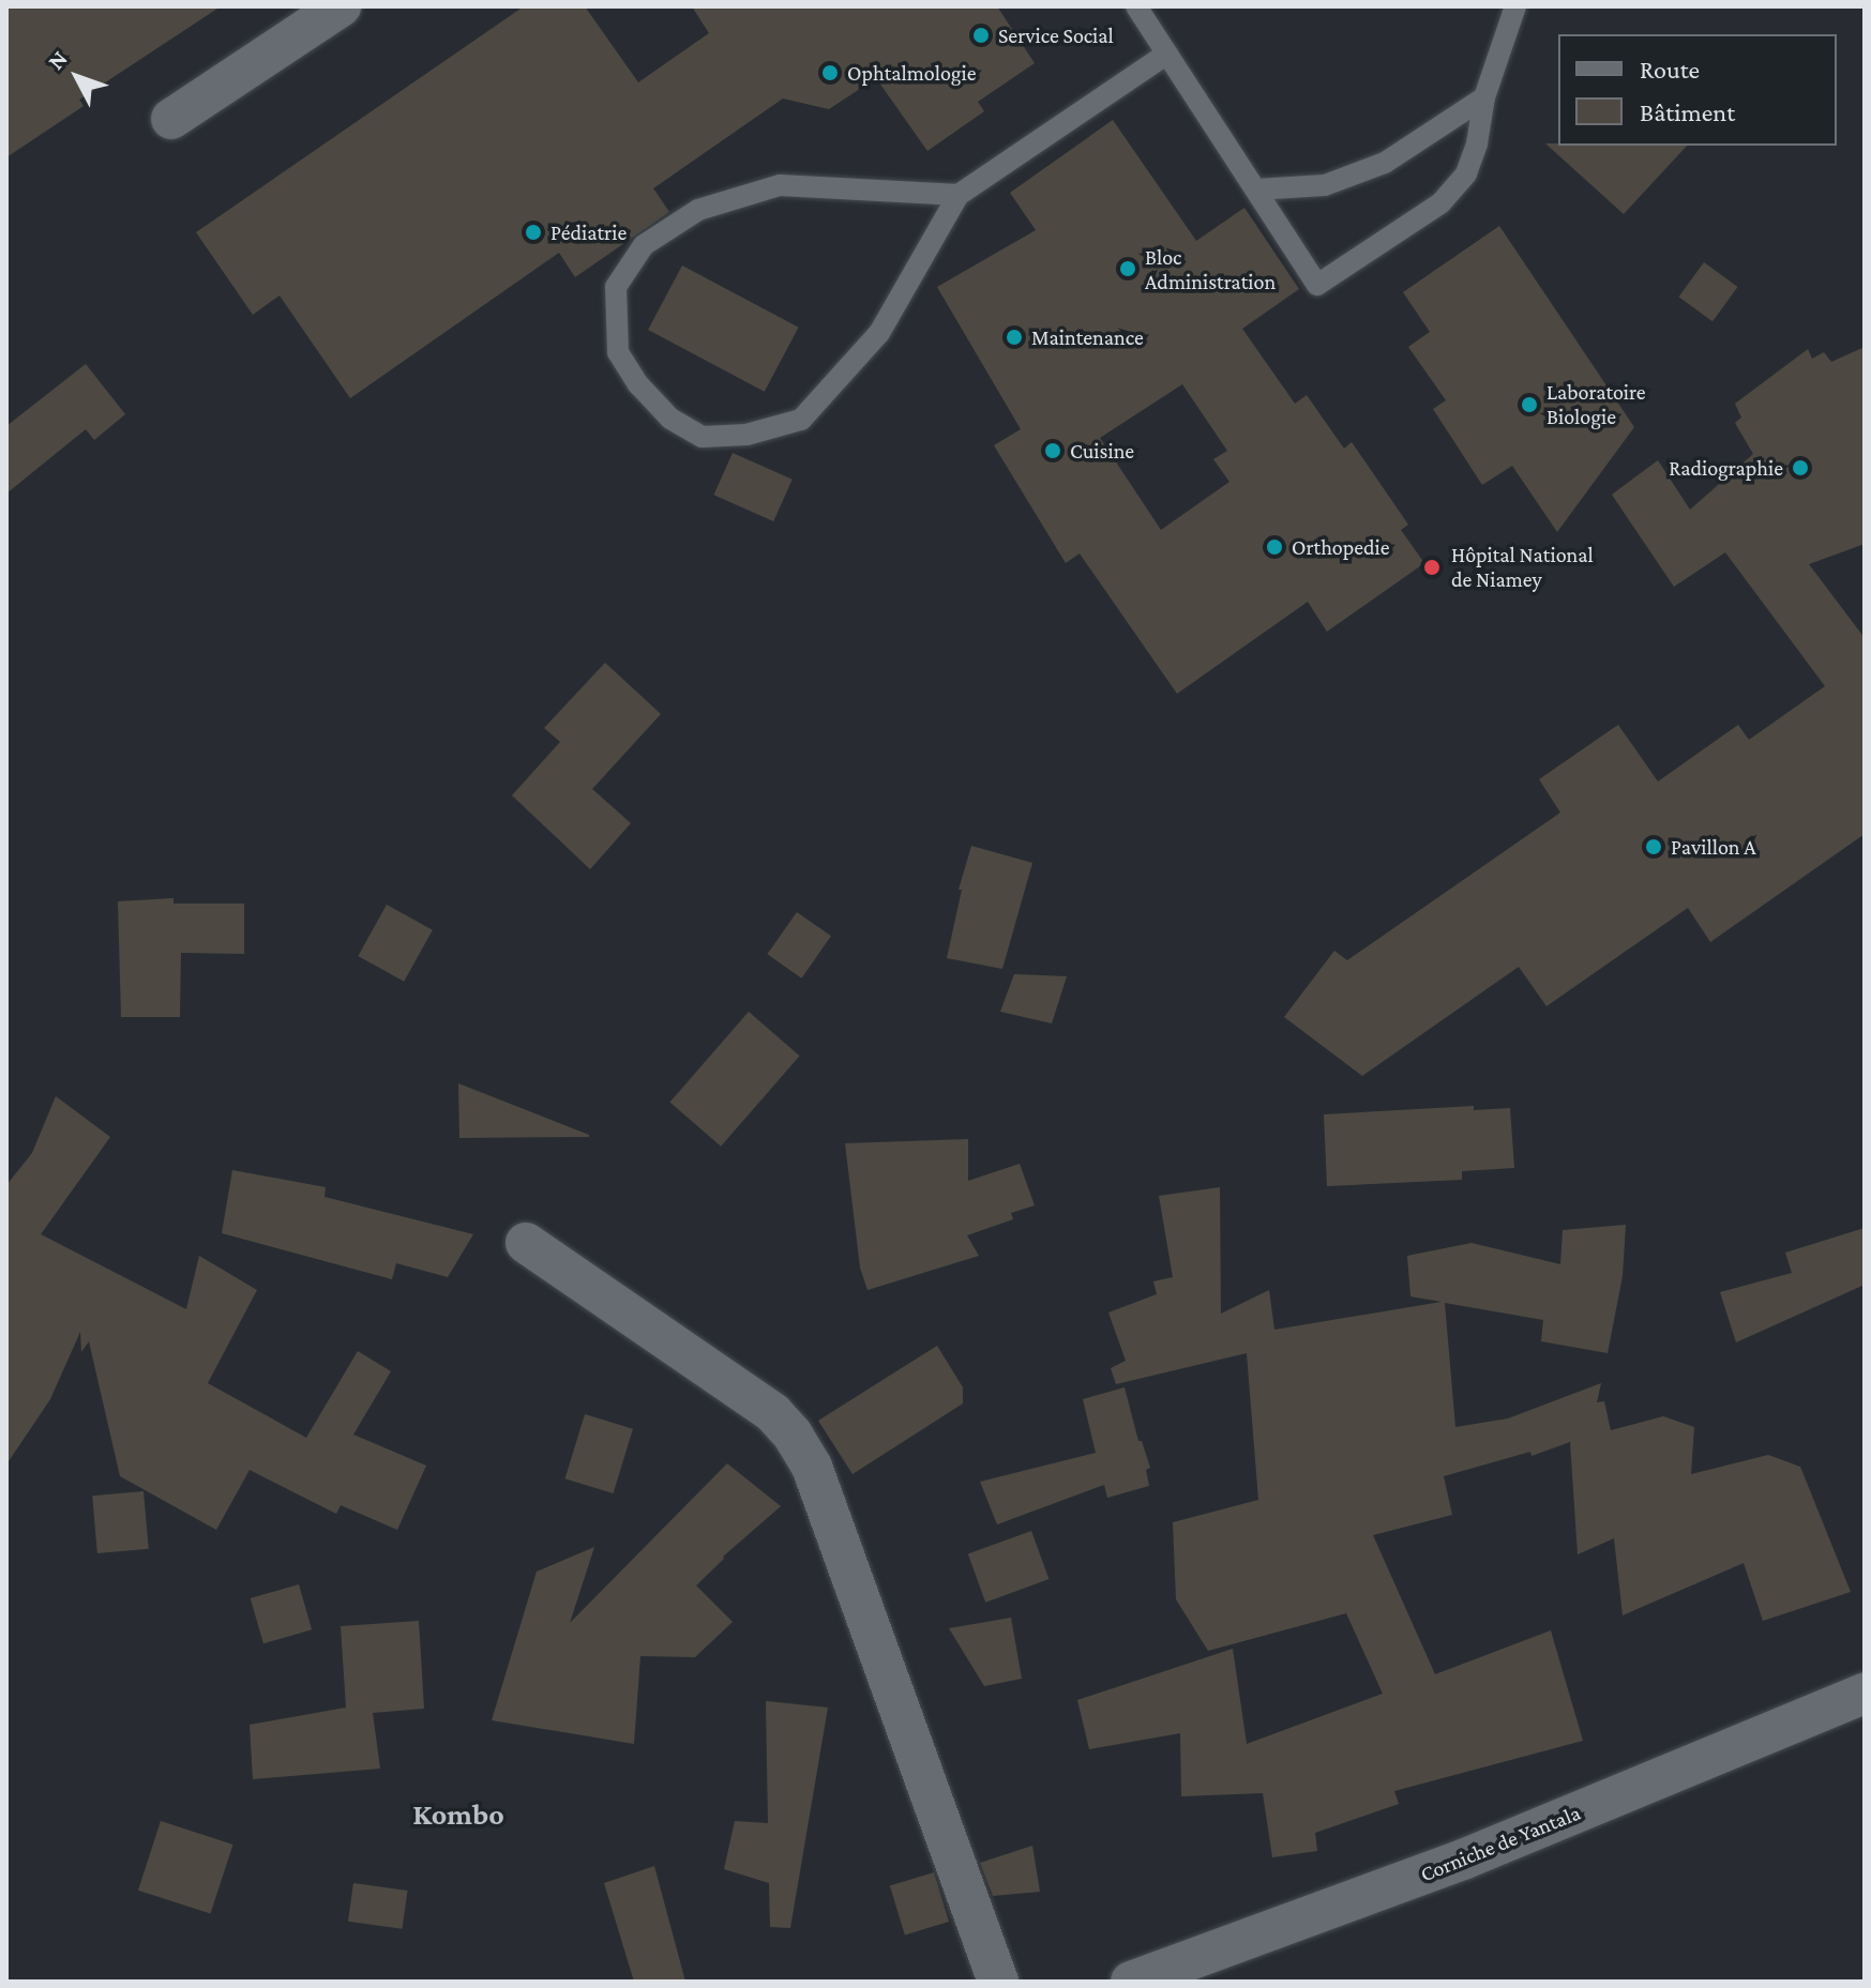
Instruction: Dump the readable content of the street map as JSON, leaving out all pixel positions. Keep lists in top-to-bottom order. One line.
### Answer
{"streets":{"street":["Corniche de Yantala"]},"districts":["Kombo"],"places":["Service Social","Ophtalmologie","Pédiatrie","Bloc Administration","Maintenance","Laboratoire Biologie","Cuisine","Radiographie","Orthopedie","Hôpital National de Niamey","Pavillon A"],"legend":["Route","Bâtiment"],"north":"top left"}
